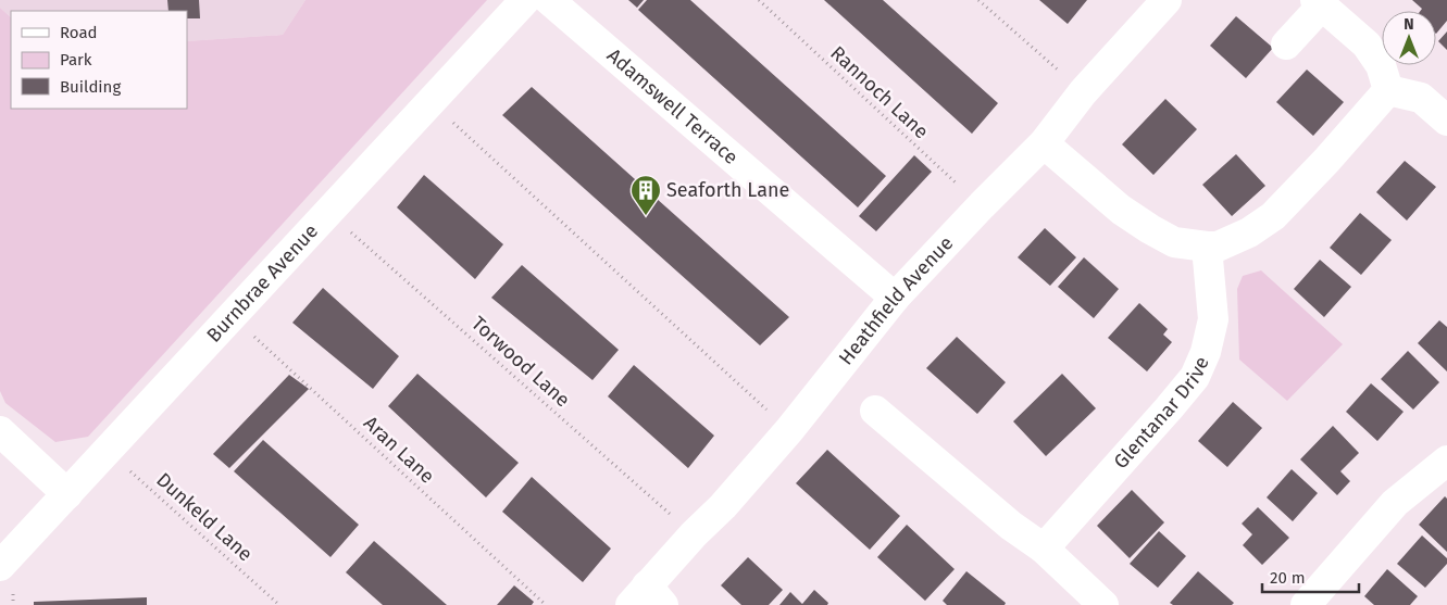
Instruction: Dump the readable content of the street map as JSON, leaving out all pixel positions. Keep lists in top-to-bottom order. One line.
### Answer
{"streets":{"street":["Adamswell Terrace","Burnbrae Avenue","Heathfield Avenue","Glentanar Drive"],"path":["Rannoch Lane","Torwood Lane","Aran Lane","Dunkeld Lane"]},"crossings":[["Rannoch Lane","Heathfield Avenue"],["Adamswell Terrace","Heathfield Avenue"],["Burnbrae Avenue","Torwood Lane"],["Burnbrae Avenue","Aran Lane"],["Burnbrae Avenue","Dunkeld Lane"],["Heathfield Avenue","Torwood Lane"]],"places":{"building":["Seaforth Lane"]},"legend":["Road","Park","Building"],"scale_bar":"20 m","north":"top"}
